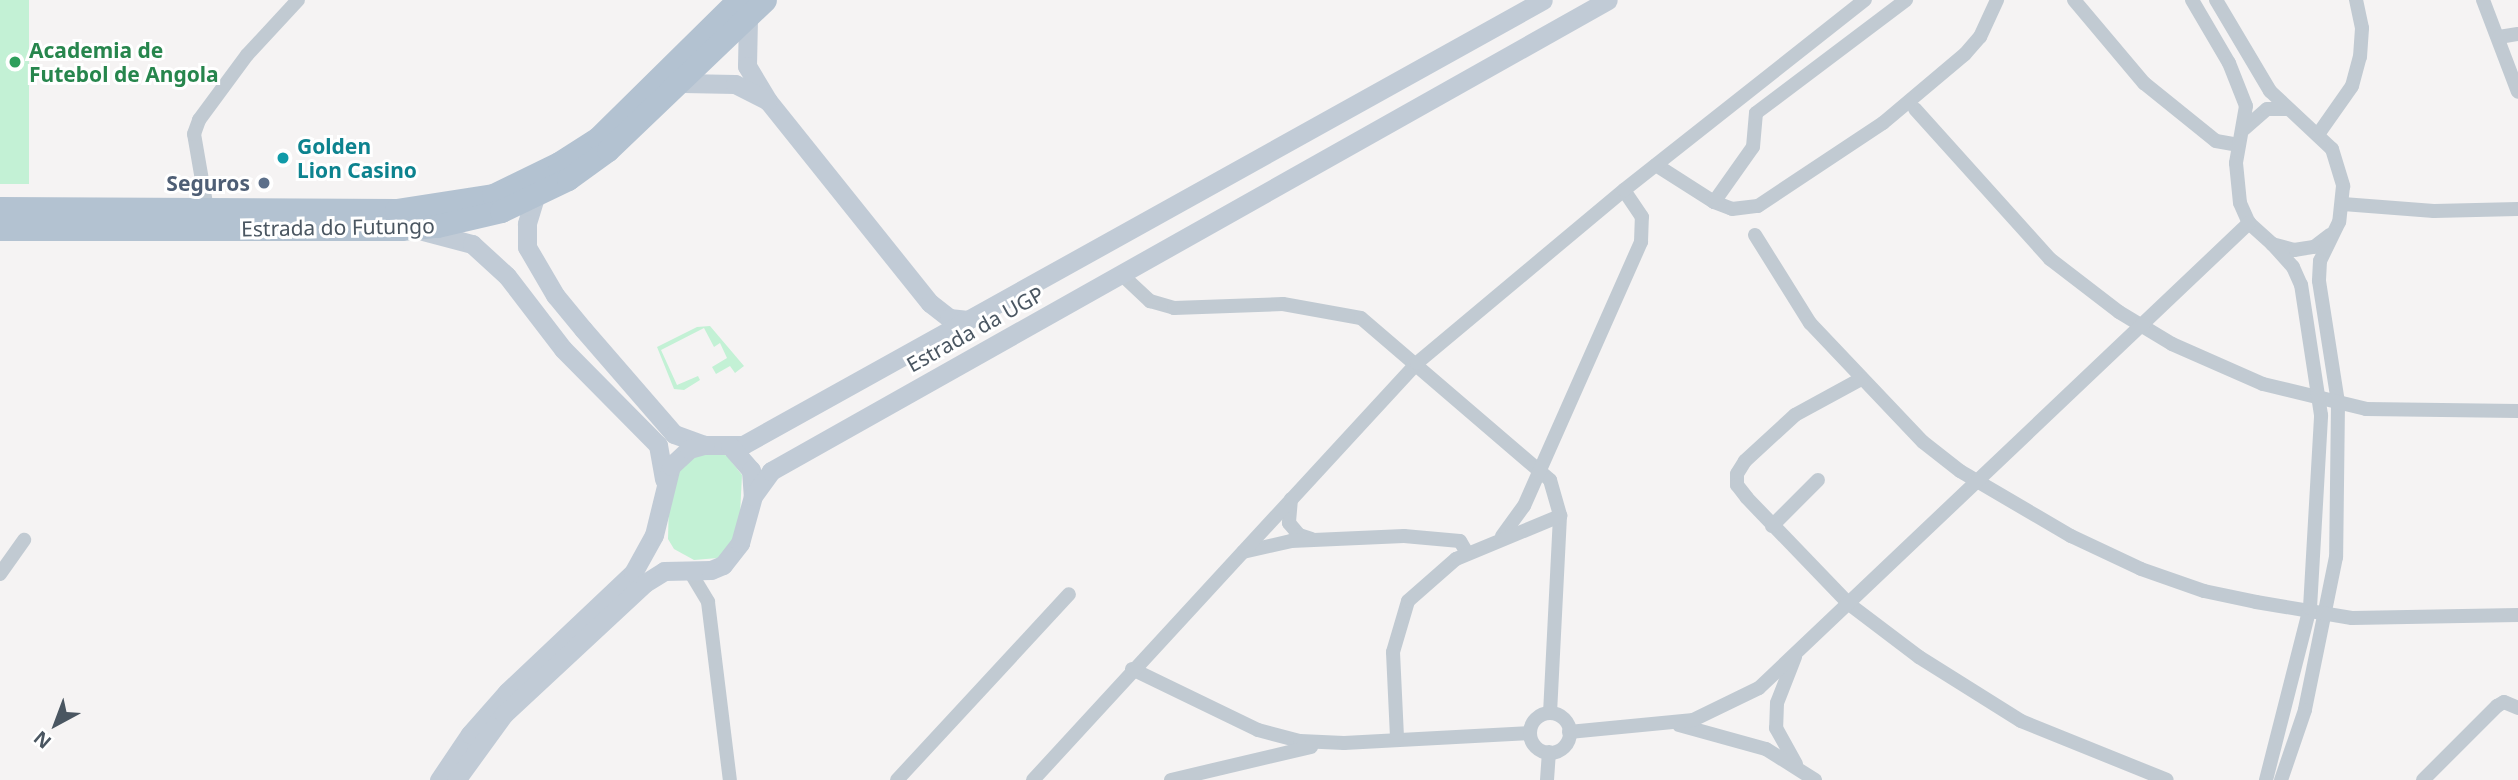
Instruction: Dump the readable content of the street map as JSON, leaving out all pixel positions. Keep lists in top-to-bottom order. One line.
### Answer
{"streets":{"main road":["Estrada do Futungo","Estrada da UGP"]},"places":["Academia de Futebol de Angola","Golden Lion Casino","Seguros"],"north":"bottom left"}
